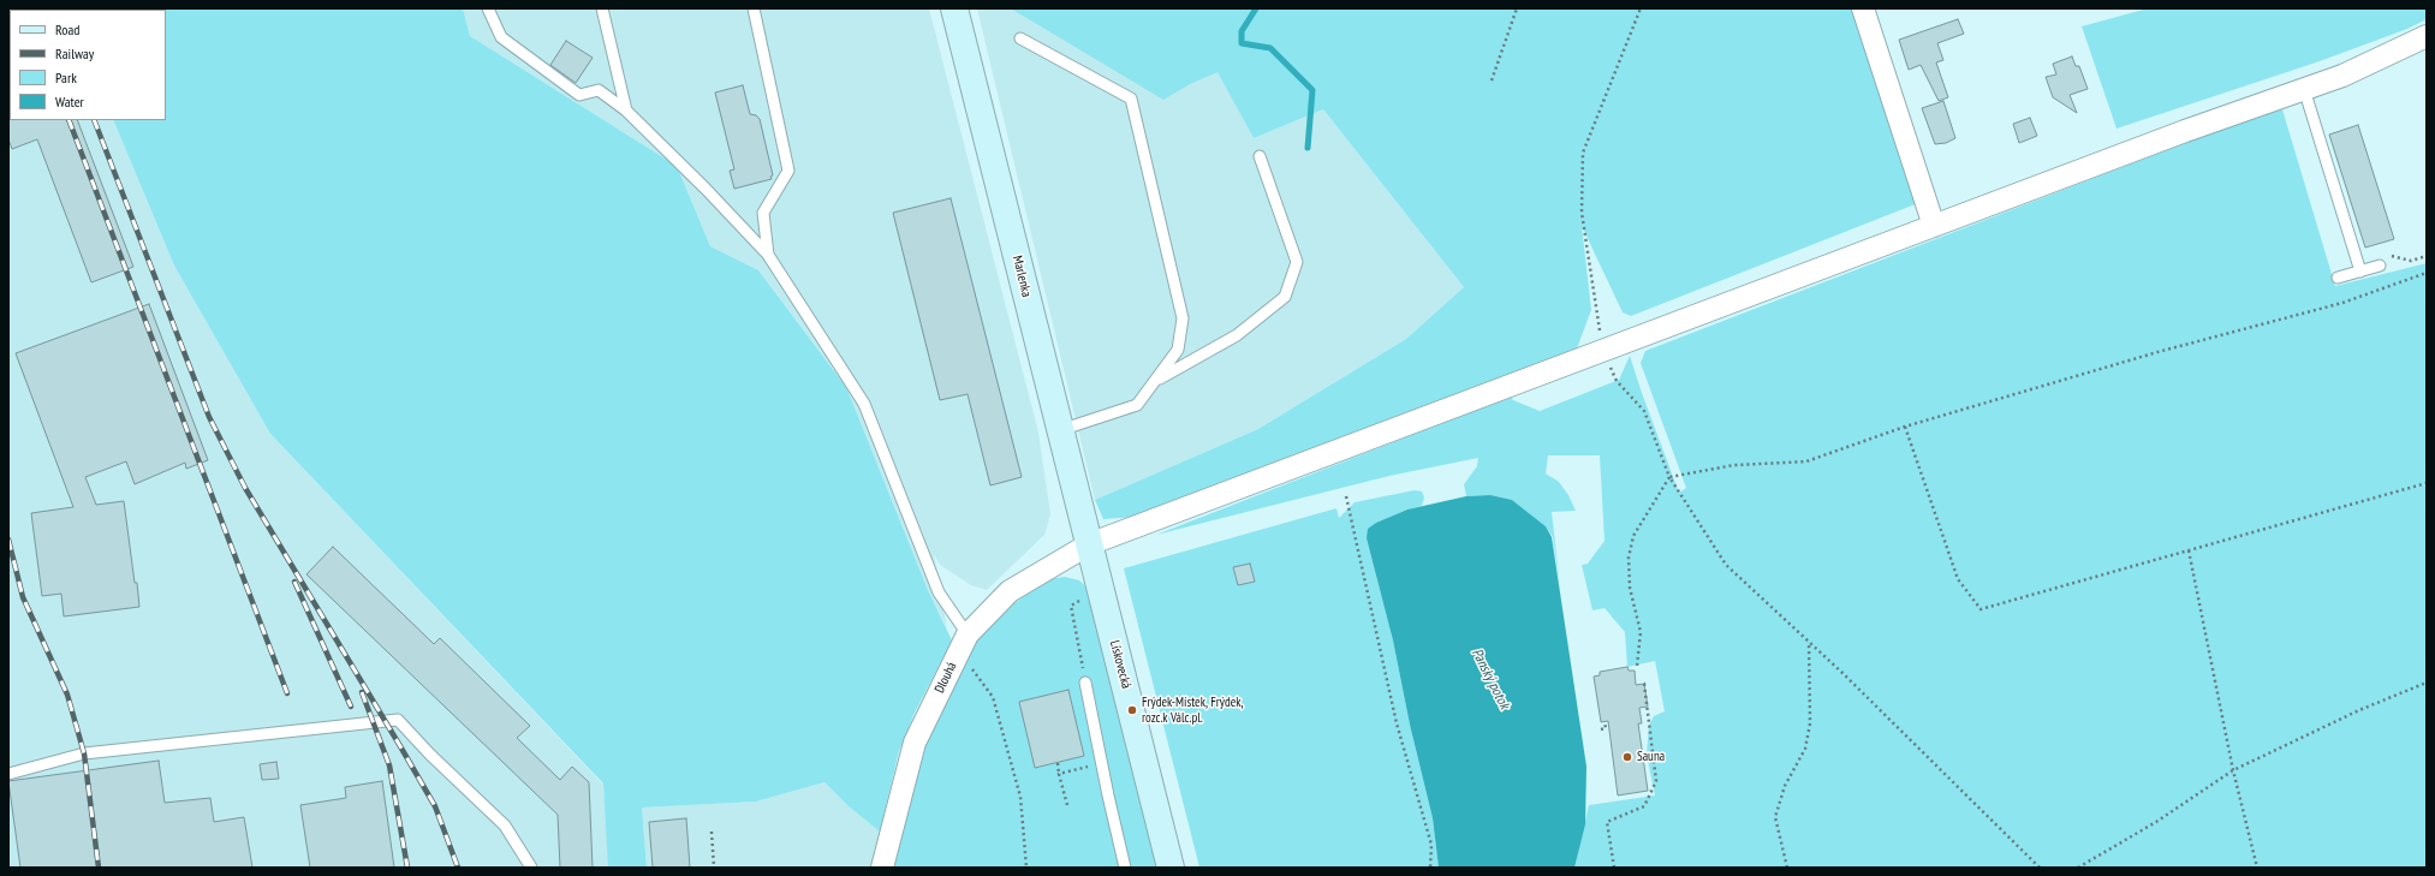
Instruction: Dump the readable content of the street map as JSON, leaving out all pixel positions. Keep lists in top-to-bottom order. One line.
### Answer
{"streets":{"main road":["Marlenka","Lískovecká"],"street":["Dlouhá"]},"crossings":[["Marlenka","Lískovecká"],["Marlenka","Dlouhá"],["Lískovecká","Dlouhá"]],"water":["Panský potok"],"places":["Frýdek-Místek, Frýdek, rozc.k Válc.pl.","Sauna"],"legend":["Road","Railway","Park","Water"]}
